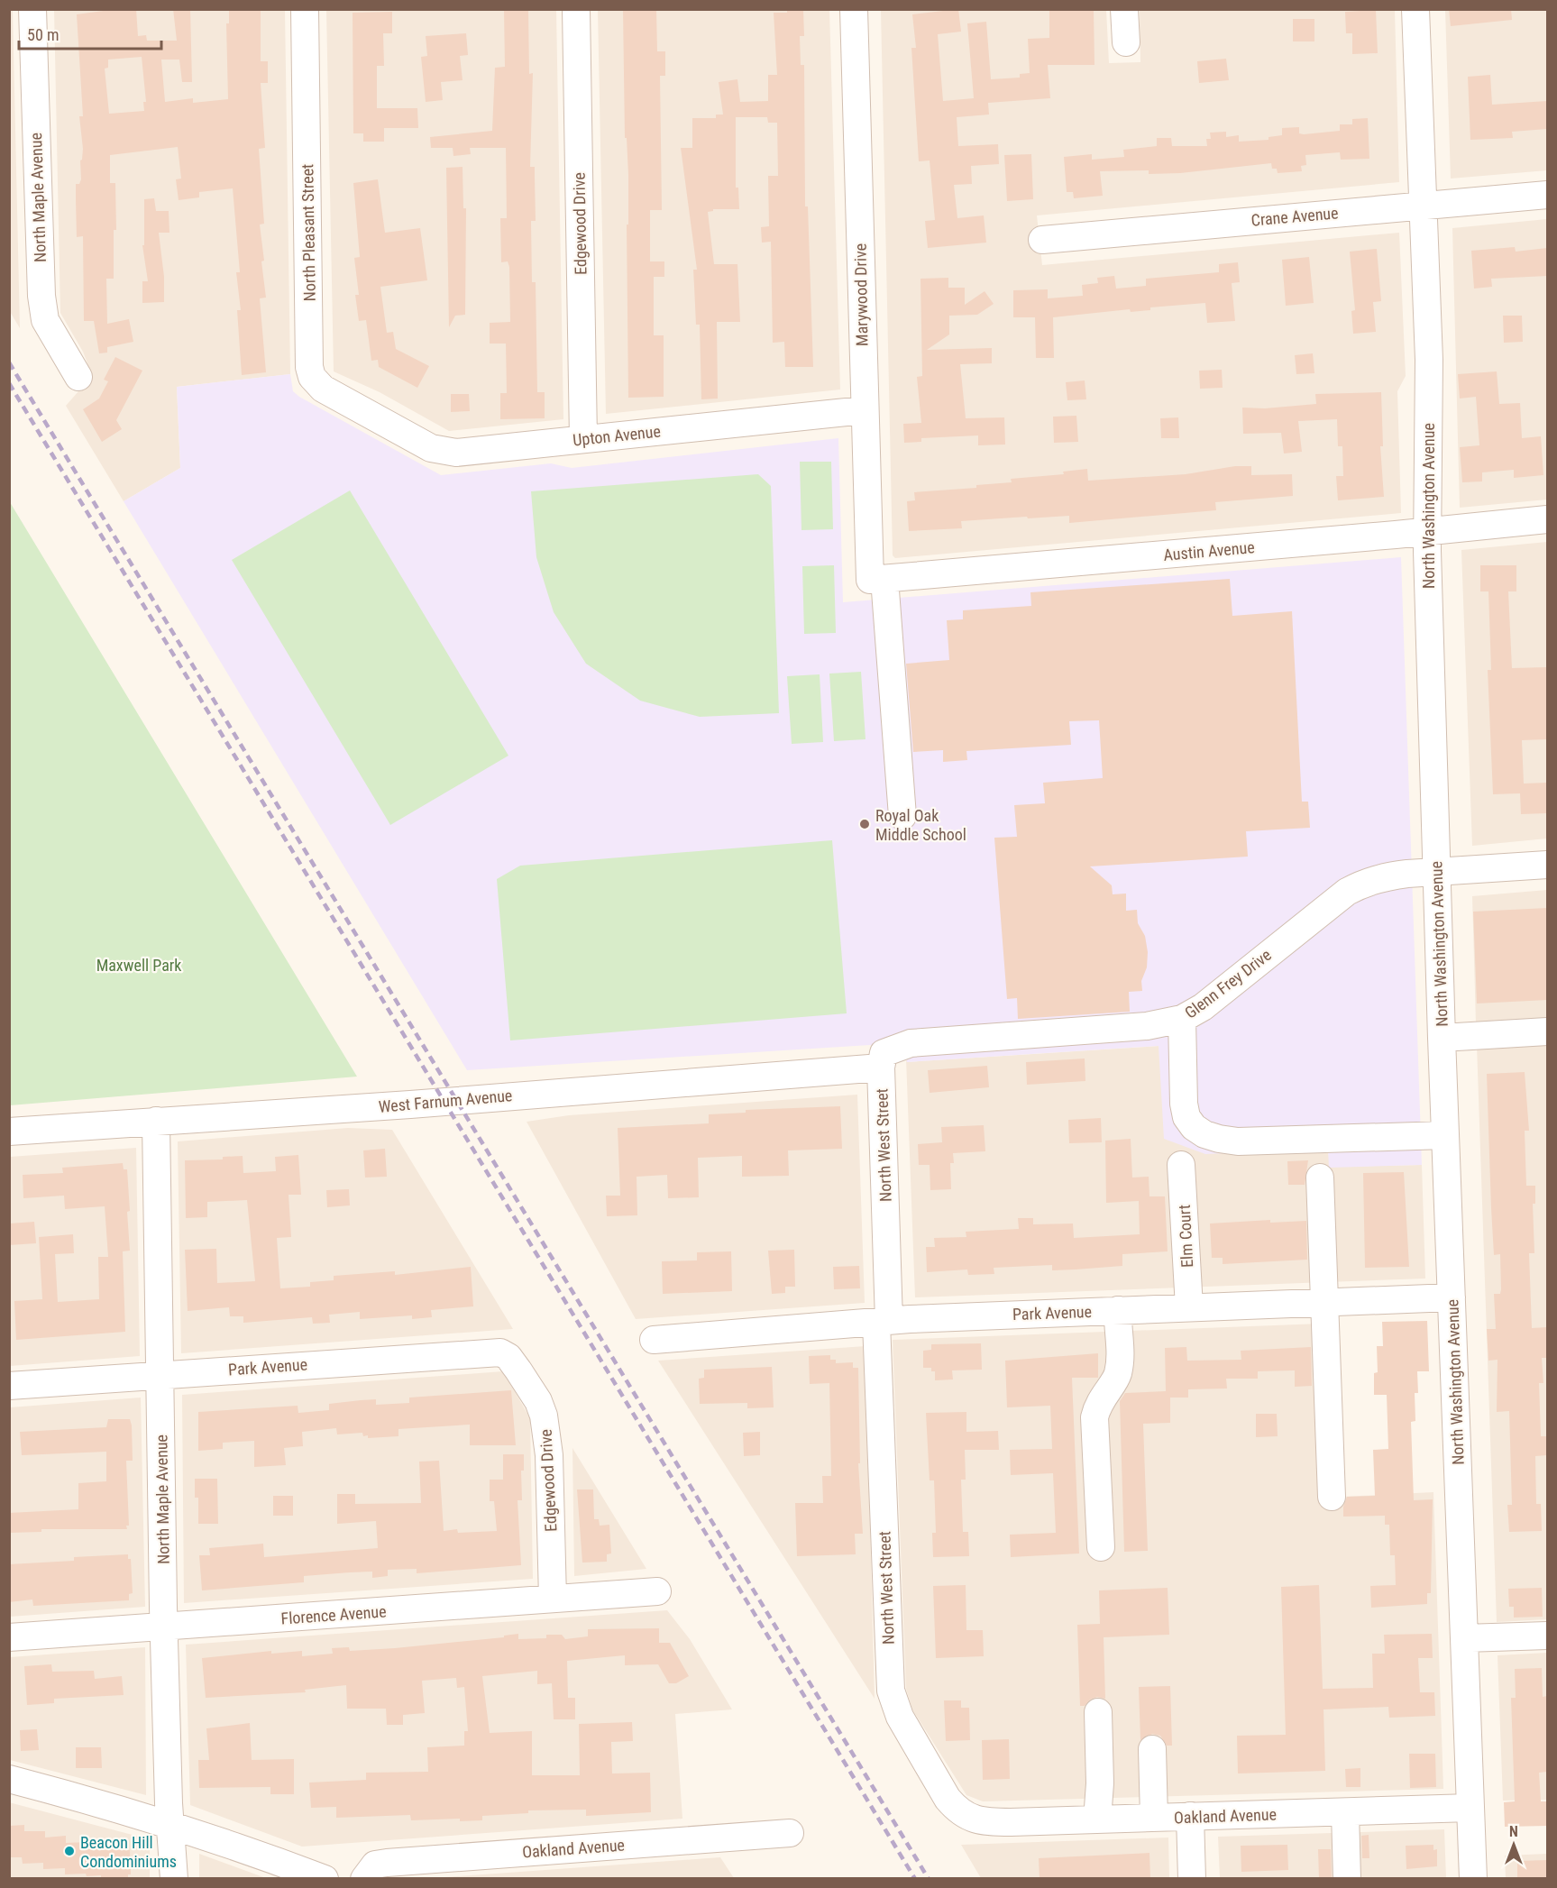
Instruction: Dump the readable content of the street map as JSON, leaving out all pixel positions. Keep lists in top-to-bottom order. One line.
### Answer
{"streets":{"street":["North Maple Avenue","Crane Avenue","Edgewood Drive","North Pleasant Street","Marywood Drive","Upton Avenue","North Washington Avenue","Austin Avenue","Glenn Frey Drive","West Farnum Avenue","North West Street","Elm Court","Park Avenue","Florence Avenue","Oakland Avenue"]},"crossings":[["North Maple Avenue","West Farnum Avenue"],["North Maple Avenue","Park Avenue"],["North Maple Avenue","Florence Avenue"],["Crane Avenue","North Washington Avenue"],["Edgewood Drive","Upton Avenue"],["Edgewood Drive","Park Avenue"],["Edgewood Drive","Florence Avenue"],["North Pleasant Street","Upton Avenue"],["Marywood Drive","Upton Avenue"],["Marywood Drive","Austin Avenue"],["North Washington Avenue","Austin Avenue"],["North Washington Avenue","Glenn Frey Drive"],["North Washington Avenue","Park Avenue"],["North Washington Avenue","Oakland Avenue"],["Glenn Frey Drive","West Farnum Avenue"],["Glenn Frey Drive","North West Street"],["West Farnum Avenue","North West Street"],["North West Street","Park Avenue"],["North West Street","Oakland Avenue"],["Elm Court","Park Avenue"]],"parks":["Maxwell Park"],"places":["Royal Oak Middle School","Beacon Hill Condominiums"],"scale_bar":"50 m","north":"top"}
